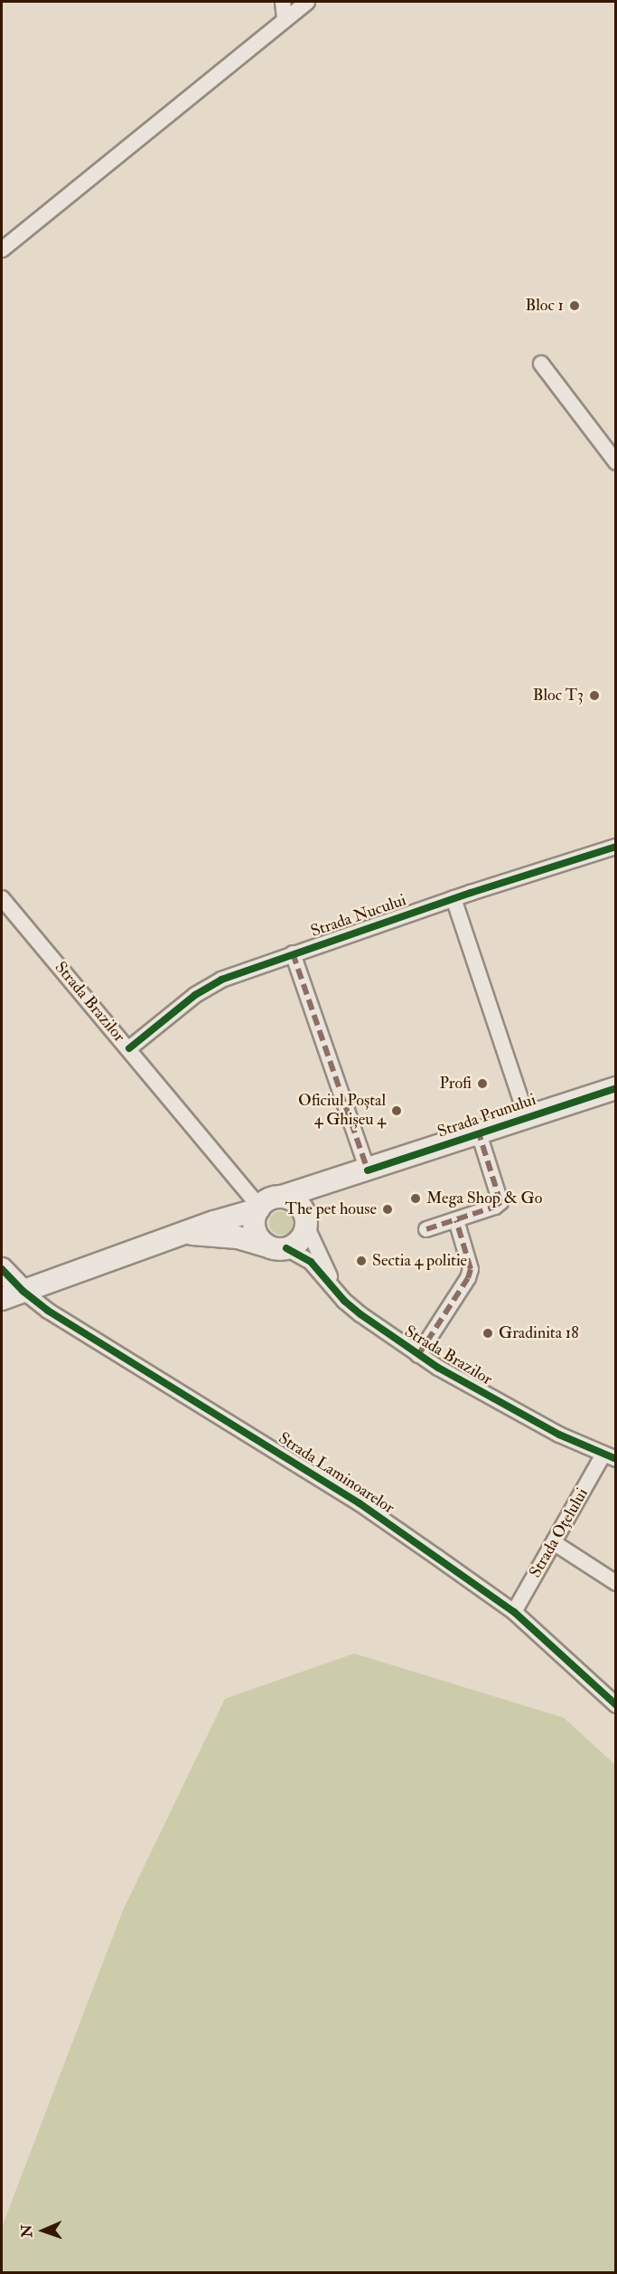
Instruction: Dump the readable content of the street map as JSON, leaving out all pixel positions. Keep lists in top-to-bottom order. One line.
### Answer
{"streets":{"street":["Strada Nucului","Strada Brazilor","Strada Prunului","Strada Laminoarelor","Strada Oțelului"]},"crossings":[["Strada Nucului","Strada Brazilor"],["Strada Brazilor","Strada Prunului"],["Strada Brazilor","Strada Oțelului"],["Strada Laminoarelor","Strada Oțelului"]],"places":["Bloc 1","Bloc T3","Profi","Oficiul Poștal 4 Ghișeu 4","Mega Shop & Go","The pet house","Sectia 4 politie","Gradinita 18"],"north":"left"}
